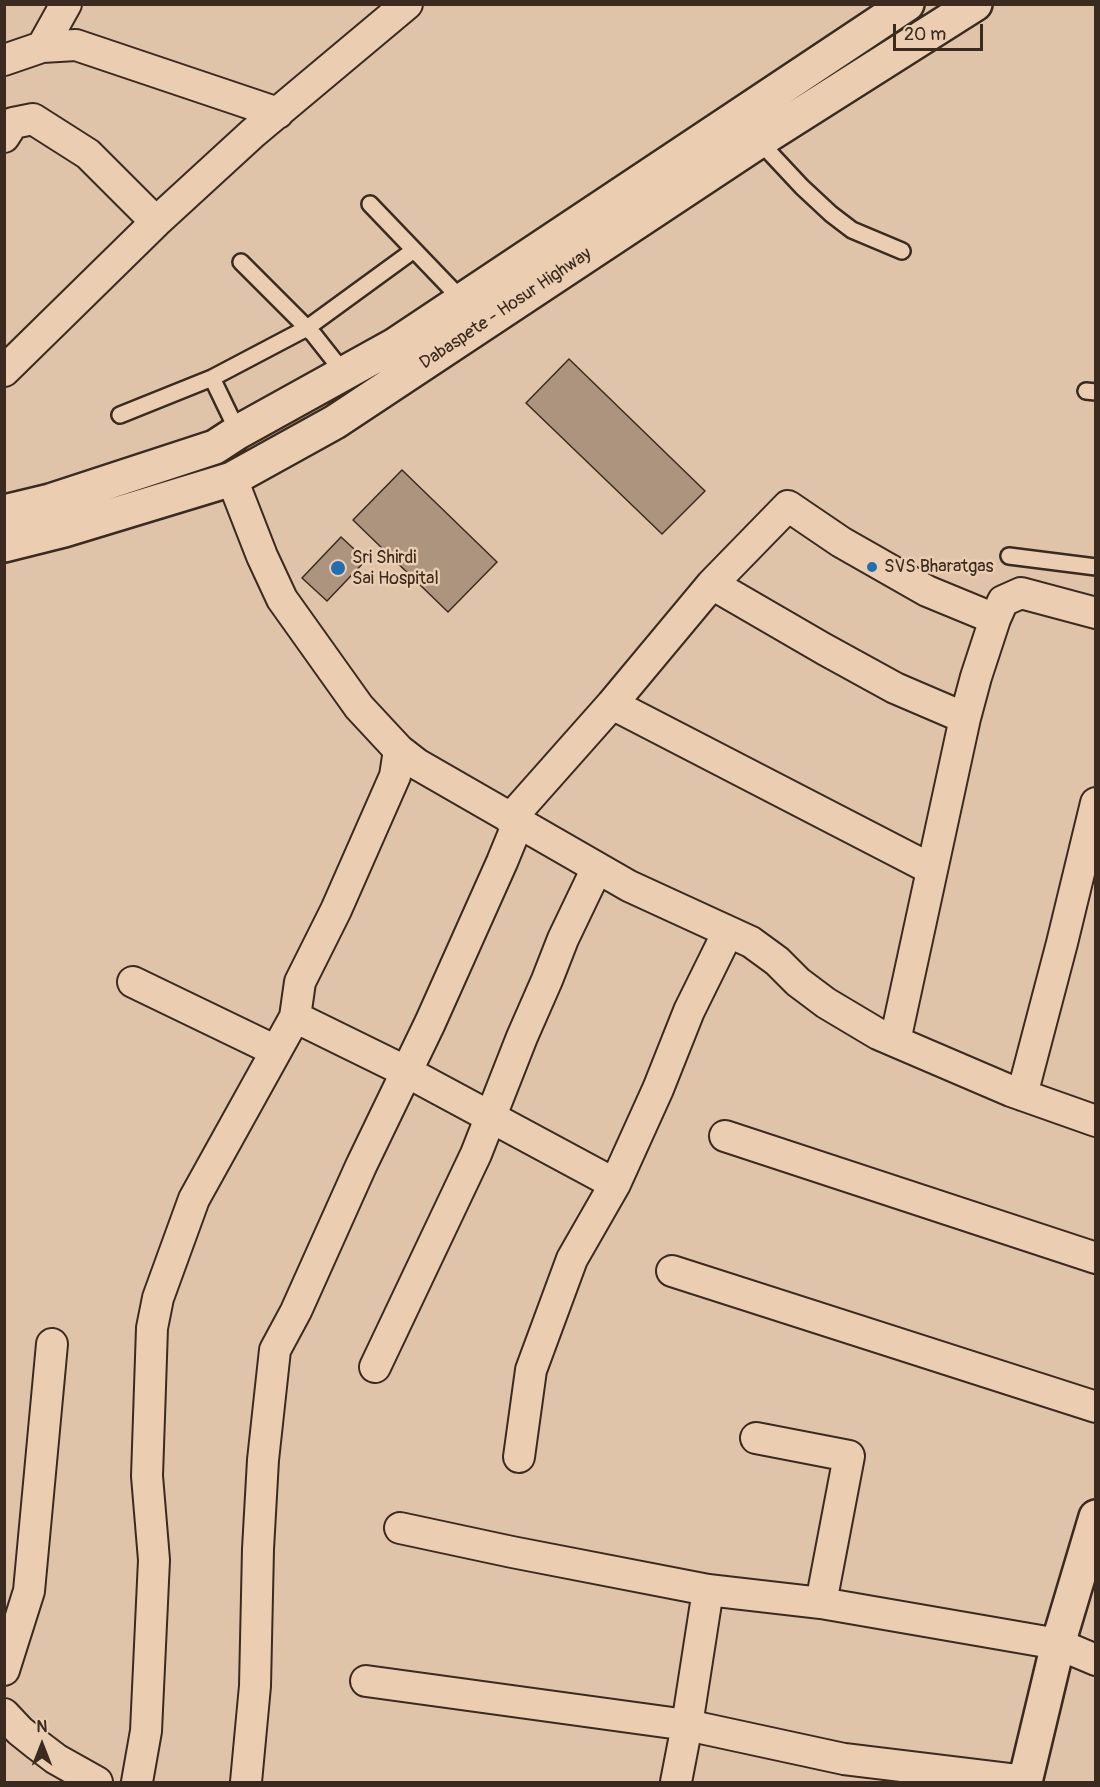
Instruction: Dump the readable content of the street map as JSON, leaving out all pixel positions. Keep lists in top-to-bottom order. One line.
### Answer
{"streets":{"main road":["Dabaspete - Hosur Highway"]},"places":["SVS Bharatgas","Sri Shirdi Sai Hospital"],"scale_bar":"20 m","north":"top"}
